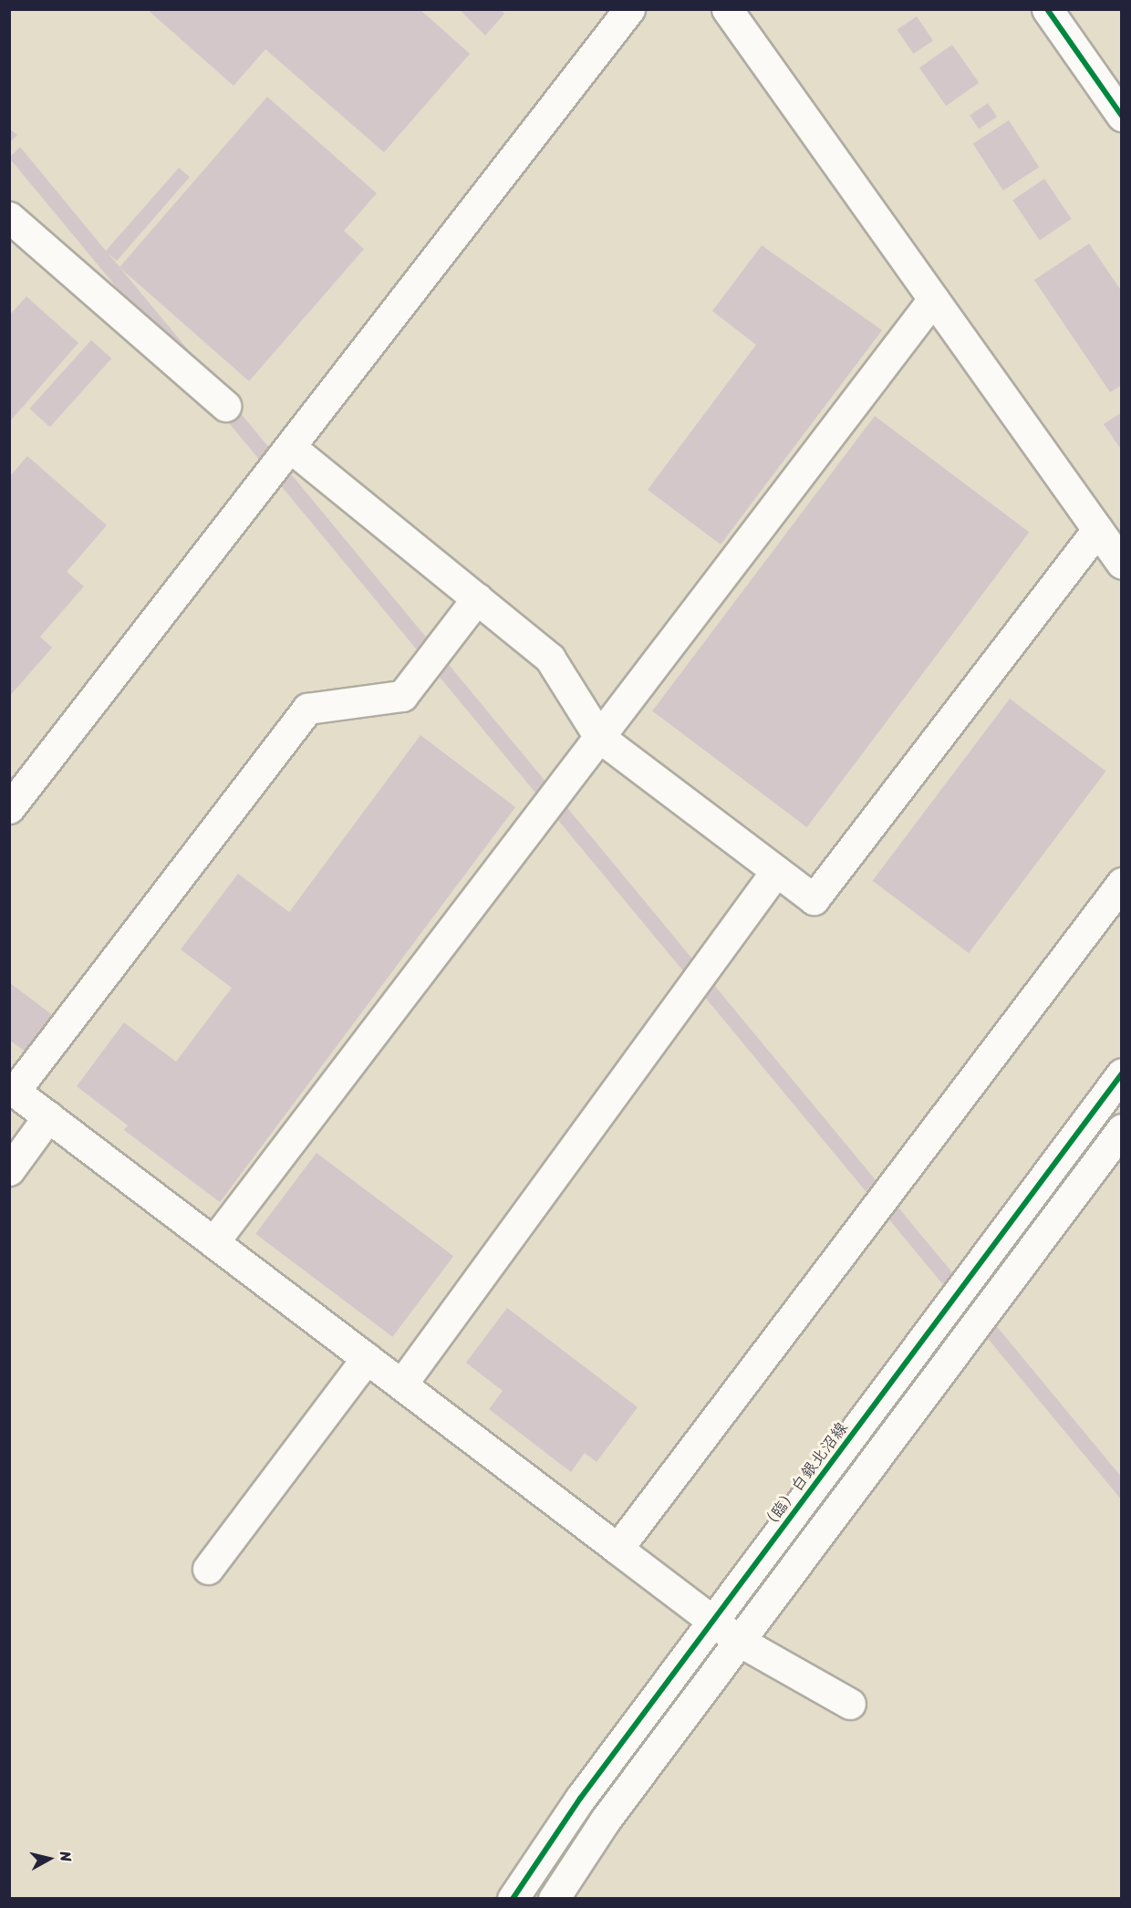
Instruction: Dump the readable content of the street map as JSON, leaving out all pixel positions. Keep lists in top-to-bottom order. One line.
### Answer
{"streets":{"street":["（臨）白銀北沼線"]},"north":"right"}
